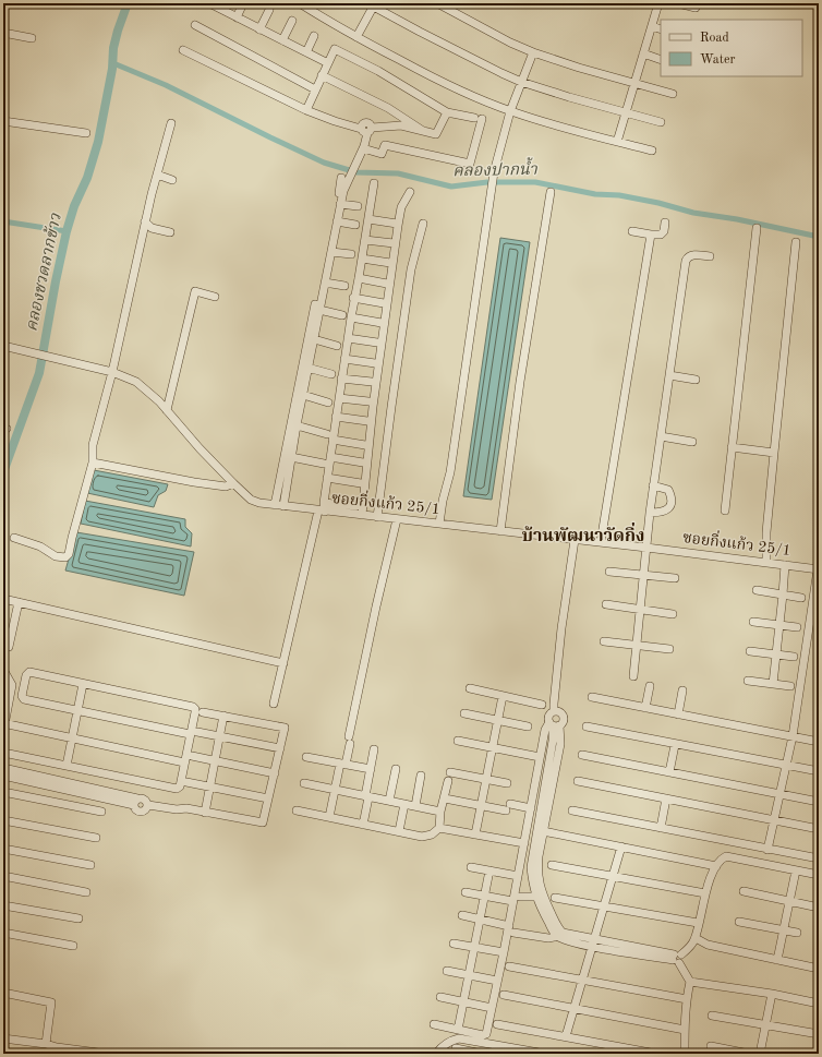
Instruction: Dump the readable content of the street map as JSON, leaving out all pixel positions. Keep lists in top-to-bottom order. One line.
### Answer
{"streets":{"street":["ซอยกิ่งแก้ว 25/1"]},"districts":["บ้านพัฒนาวัดกิ่ง"],"water":["คลองปากน้ำ","คลองชวดลากข้าว"],"legend":["Road","Water"]}
